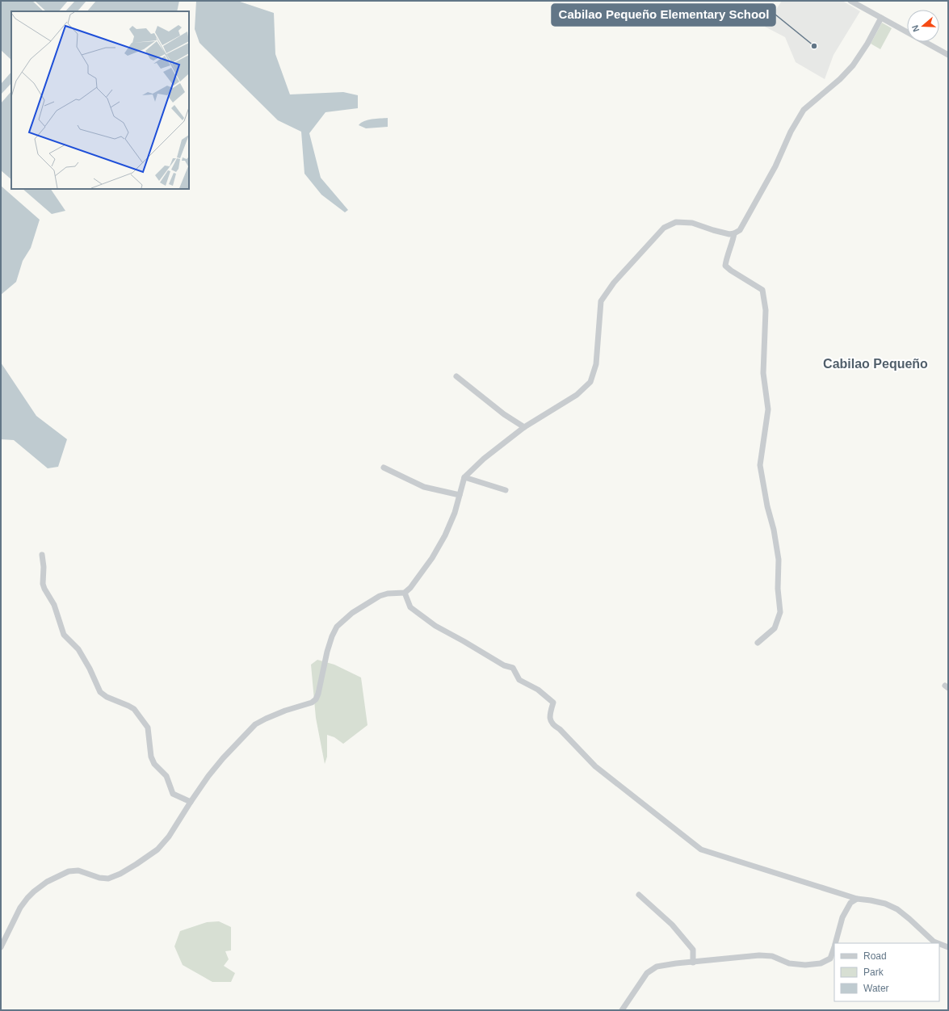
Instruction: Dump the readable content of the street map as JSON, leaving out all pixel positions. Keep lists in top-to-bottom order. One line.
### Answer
{"districts":["Cabilao Pequeño"],"places":["Cabilao Pequeño Elementary School"],"legend":["Road","Park","Water"],"north":"left"}
